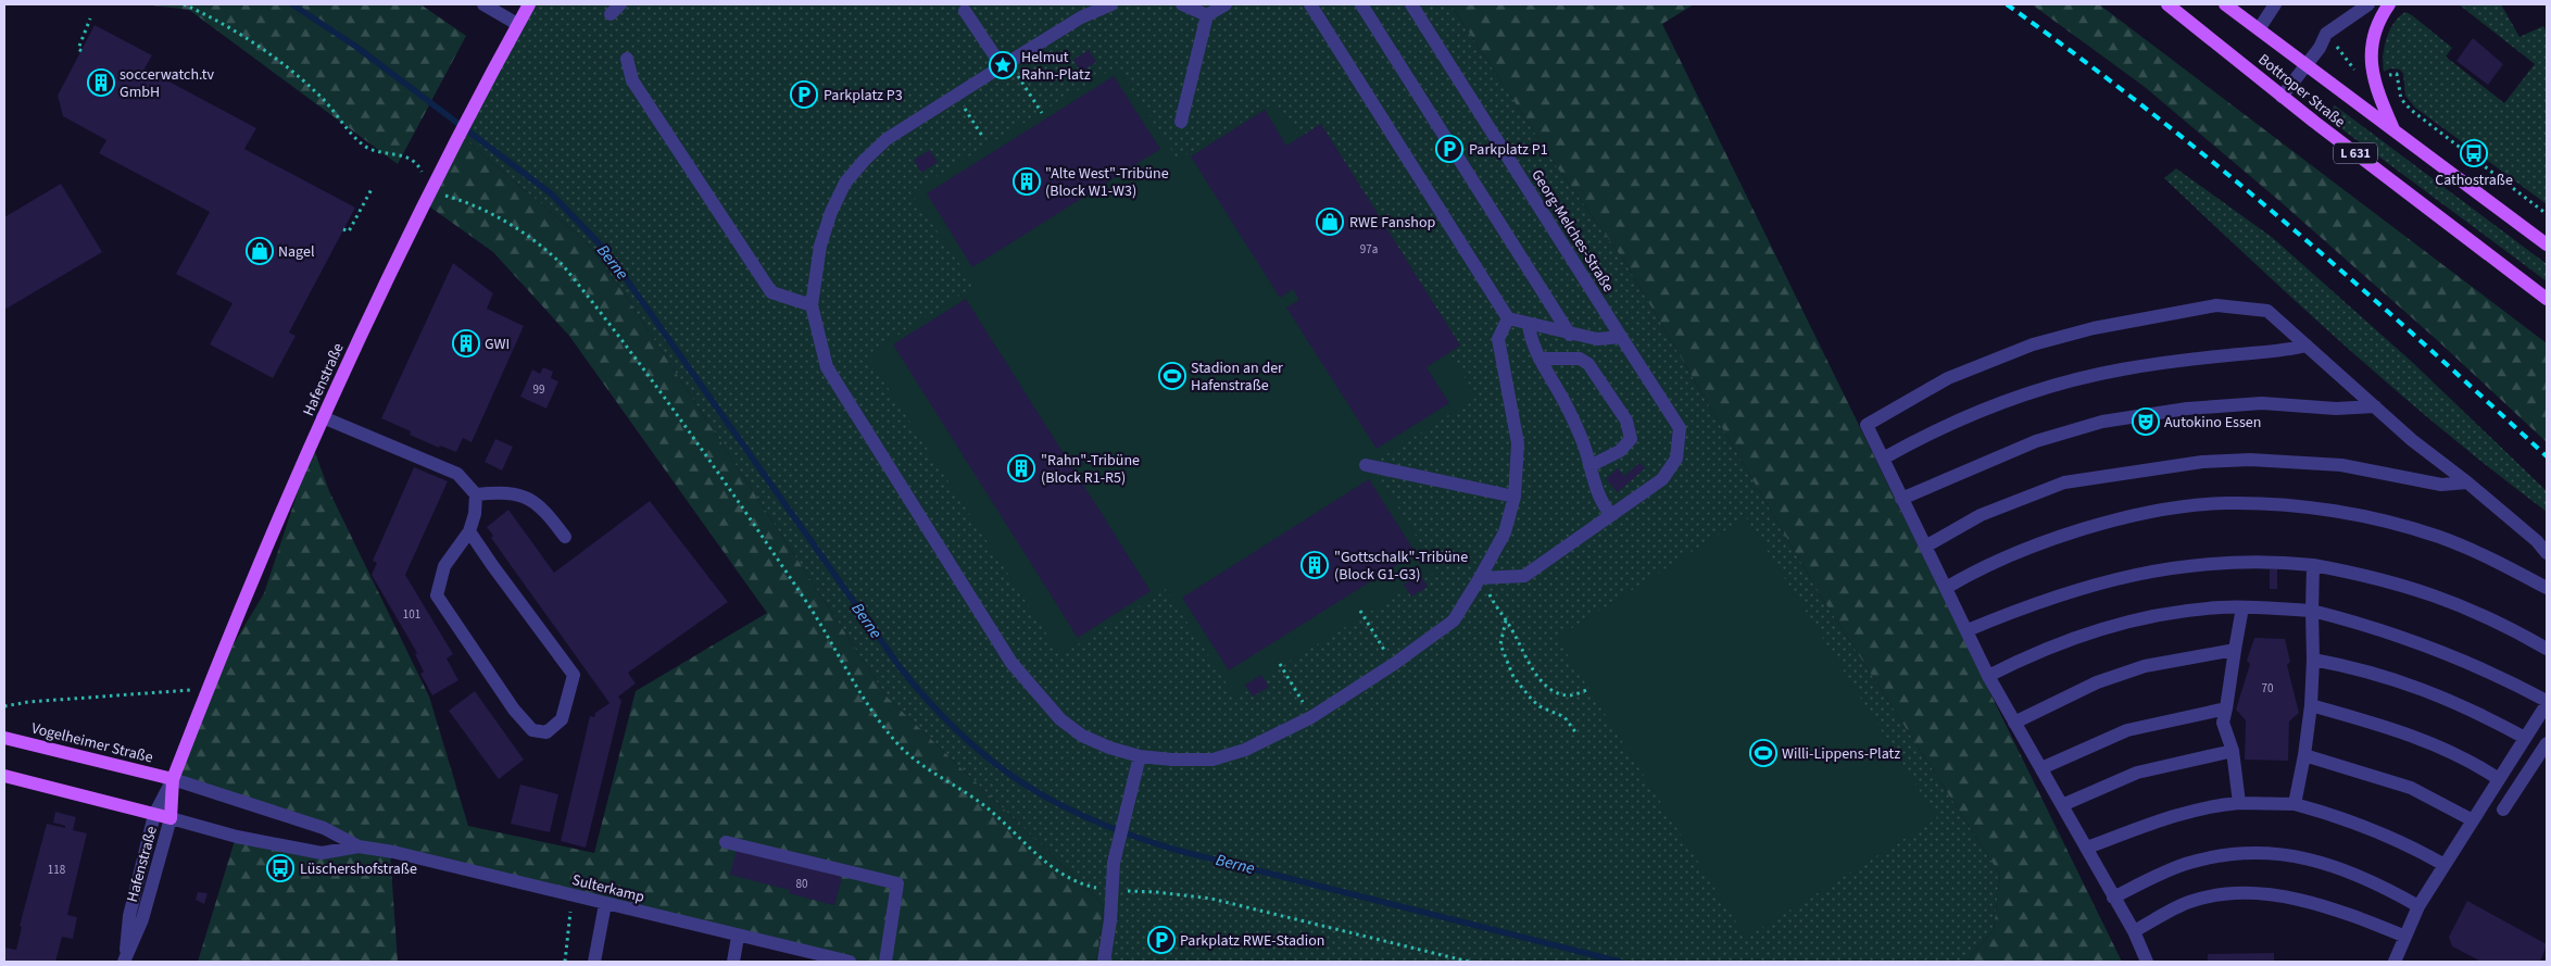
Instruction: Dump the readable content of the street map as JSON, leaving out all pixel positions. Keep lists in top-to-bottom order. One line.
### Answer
{"streets":{"main road":["Bottroper Straße","L 631","Hafenstraße","Vogelheimer Straße","Sulterkamp"],"street":["Georg-Melches-Straße"]},"crossings":[["Hafenstraße","Vogelheimer Straße"],["Hafenstraße","Sulterkamp"],["Vogelheimer Straße","Sulterkamp"]],"water":["Berne"],"places":{"place":["Helmut Rahn-Platz"],"building":["soccerwatch.tv GmbH","\"Alte West\"-Tribüne (Block W1-W3)","GWI","\"Rahn\"-Tribüne (Block R1-R5)","\"Gottschalk\"-Tribüne (Block G1-G3)"],"parking":["Parkplatz P3","Parkplatz P1","Parkplatz RWE-Stadion"],"bus stop":["Cathostraße","Lüschershofstraße"],"shop":["RWE Fanshop","Nagel"],"sports":["Stadion an der Hafenstraße","Willi-Lippens-Platz"],"theatre":["Autokino Essen"]},"house_numbers":["97a","99","101","70","118","80"]}
